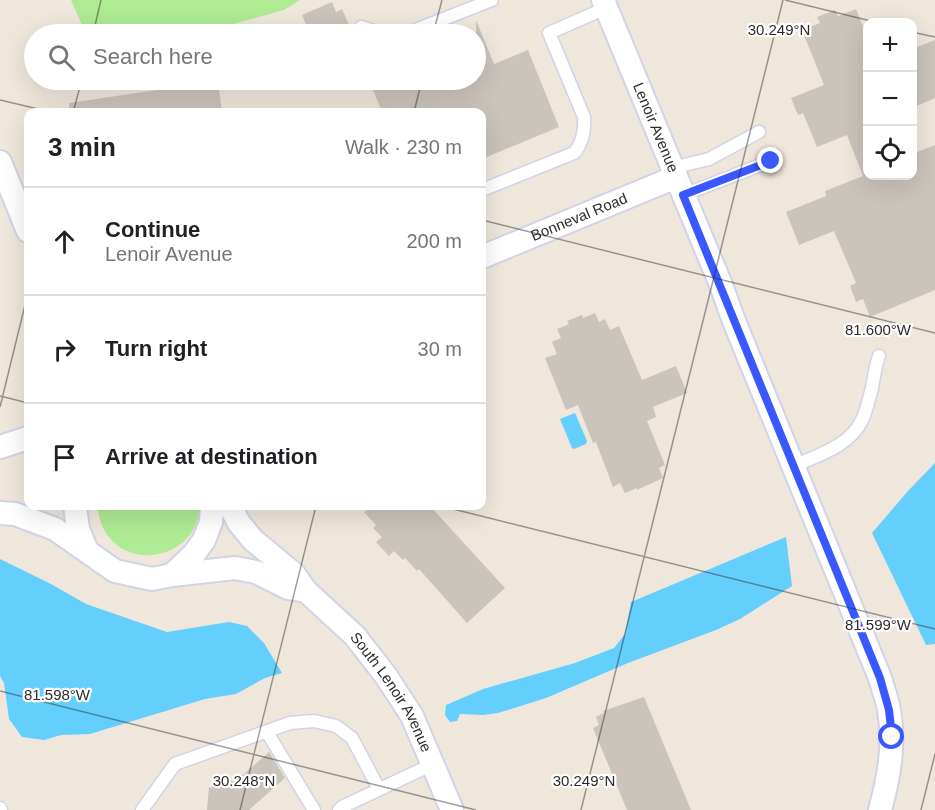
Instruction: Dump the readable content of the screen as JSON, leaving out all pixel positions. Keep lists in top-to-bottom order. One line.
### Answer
{"streets":{"street":["Lenoir Avenue","Bonneval Road","South Lenoir Avenue"]},"crossings":[["Lenoir Avenue","Bonneval Road"]],"page":{"map_buttons":["+","−"],"search":"Search here","heading":["3 min","Walk · 230 m"],"list":[["Continue","Lenoir Avenue","200 m"],["Turn right","30 m"],"Arrive at destination"]},"coordinates":["30.249°N","81.600°W","81.599°W","81.598°W","30.248°N"]}
